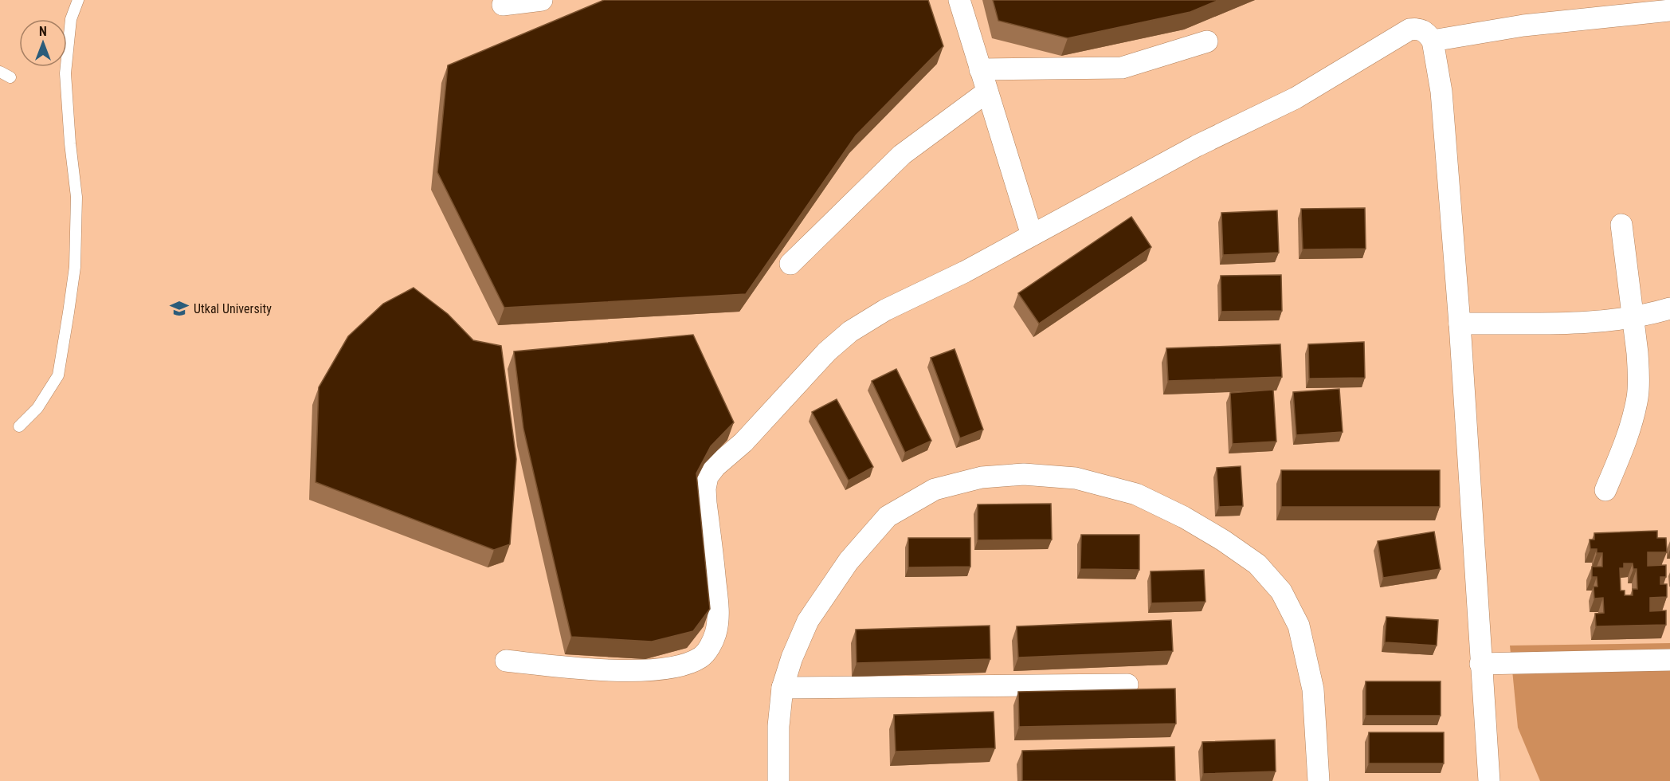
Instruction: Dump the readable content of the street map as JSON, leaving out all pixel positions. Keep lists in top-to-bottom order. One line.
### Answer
{"places":{"school or university":["Utkal University"]},"north":"top"}
